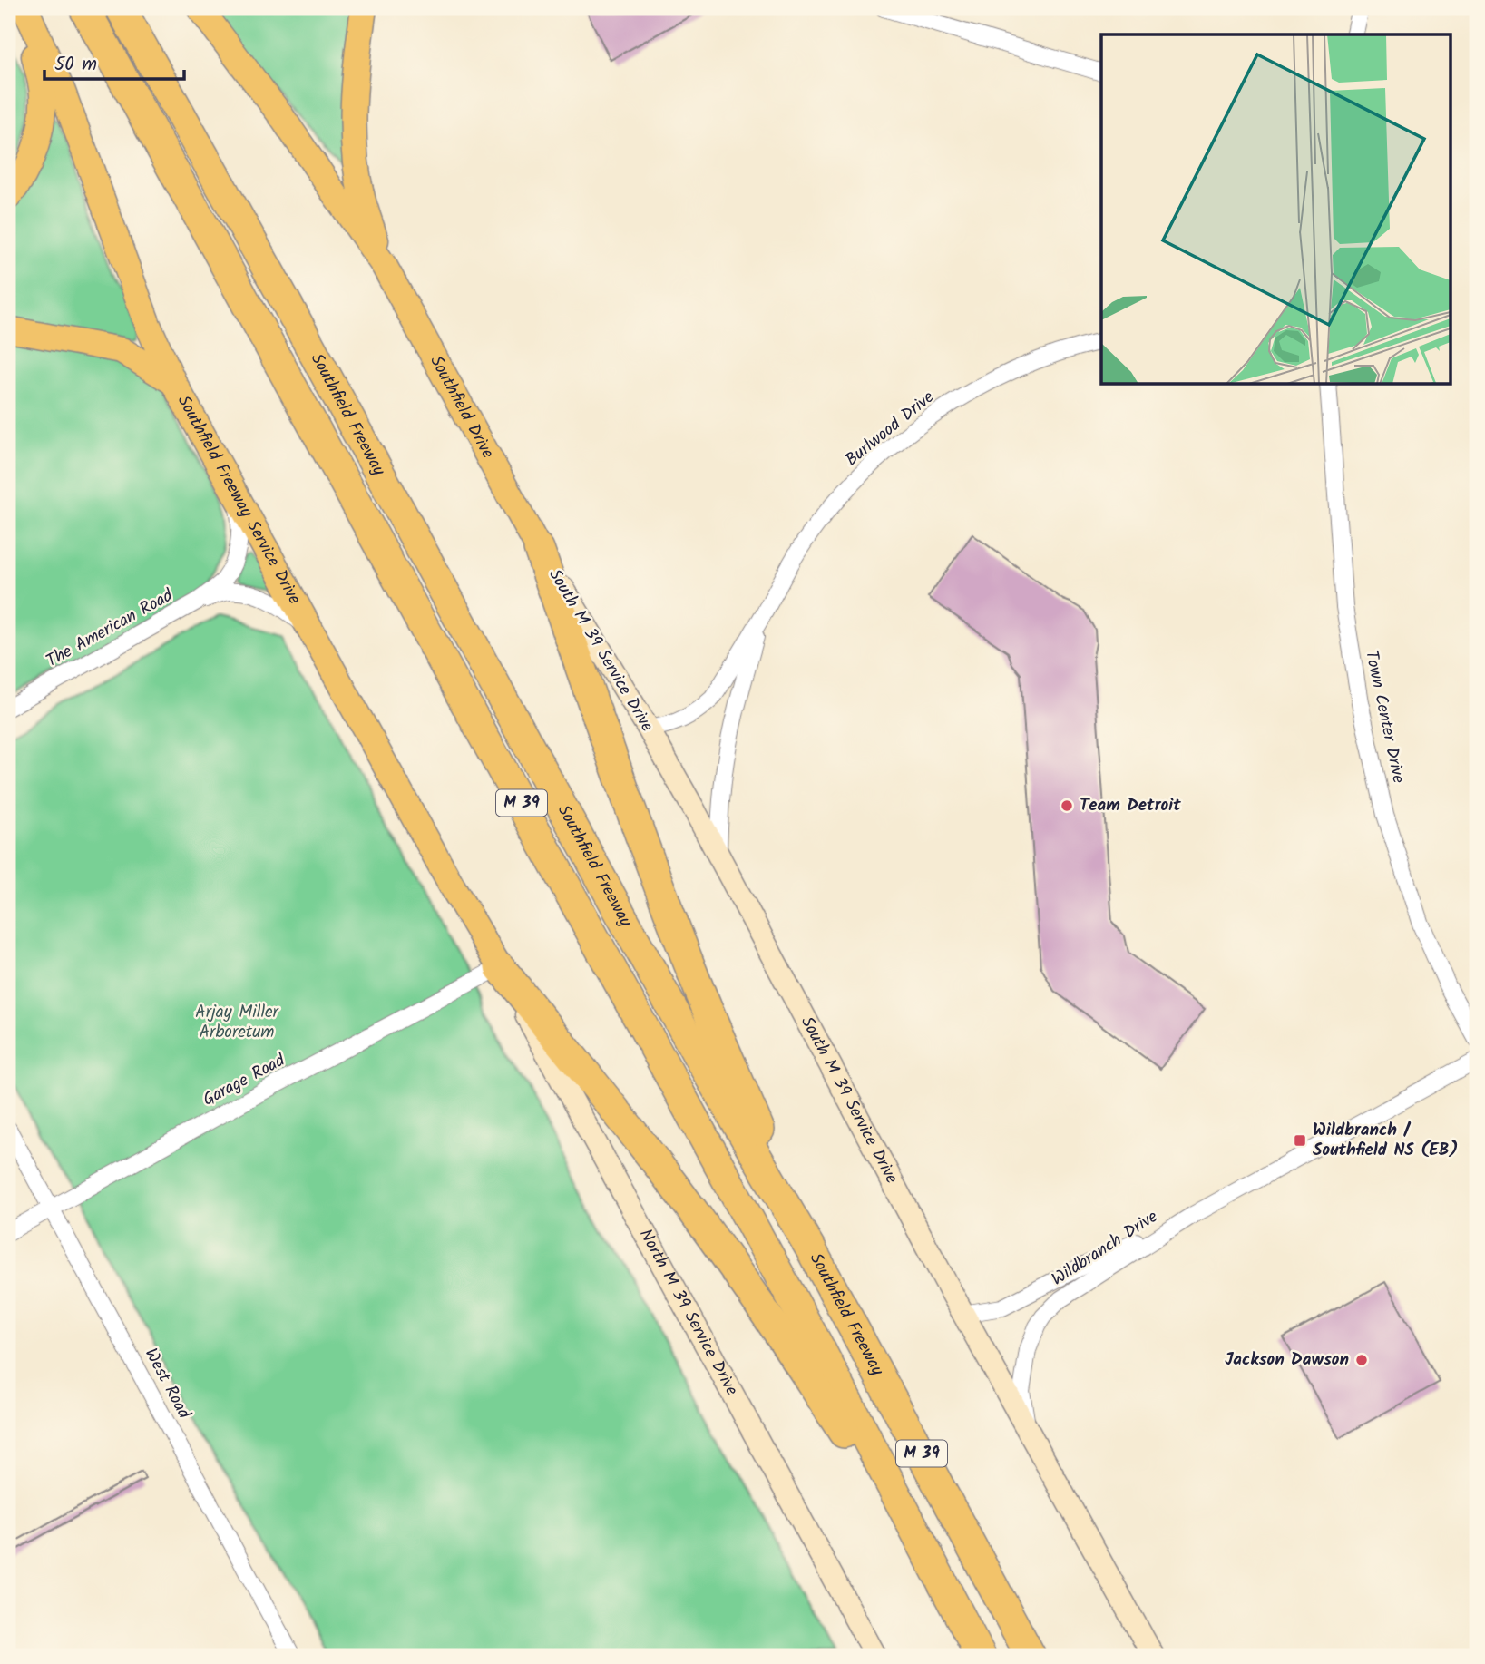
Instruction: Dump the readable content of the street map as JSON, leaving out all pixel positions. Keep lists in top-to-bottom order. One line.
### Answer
{"streets":{"highway":["Southfield Freeway","M 39"],"main road":["Southfield Drive","Southfield Freeway Service Drive","South M 39 Service Drive","North M 39 Service Drive"],"street":["Burlwood Drive","The American Road","Town Center Drive","Garage Road","Wildbranch Drive","West Road"]},"crossings":[["Southfield Drive","South M 39 Service Drive"],["Burlwood Drive","South M 39 Service Drive"],["Southfield Freeway Service Drive","The American Road"],["Southfield Freeway Service Drive","Garage Road"],["Southfield Freeway Service Drive","North M 39 Service Drive"],["South M 39 Service Drive","Wildbranch Drive"],["Garage Road","North M 39 Service Drive"],["Garage Road","West Road"]],"parks":["Arjay Miller Arboretum"],"places":{"other":["Team Detroit","Jackson Dawson"],"transit":["Wildbranch / Southfield NS (EB)"]},"scale_bar":"50 m"}
